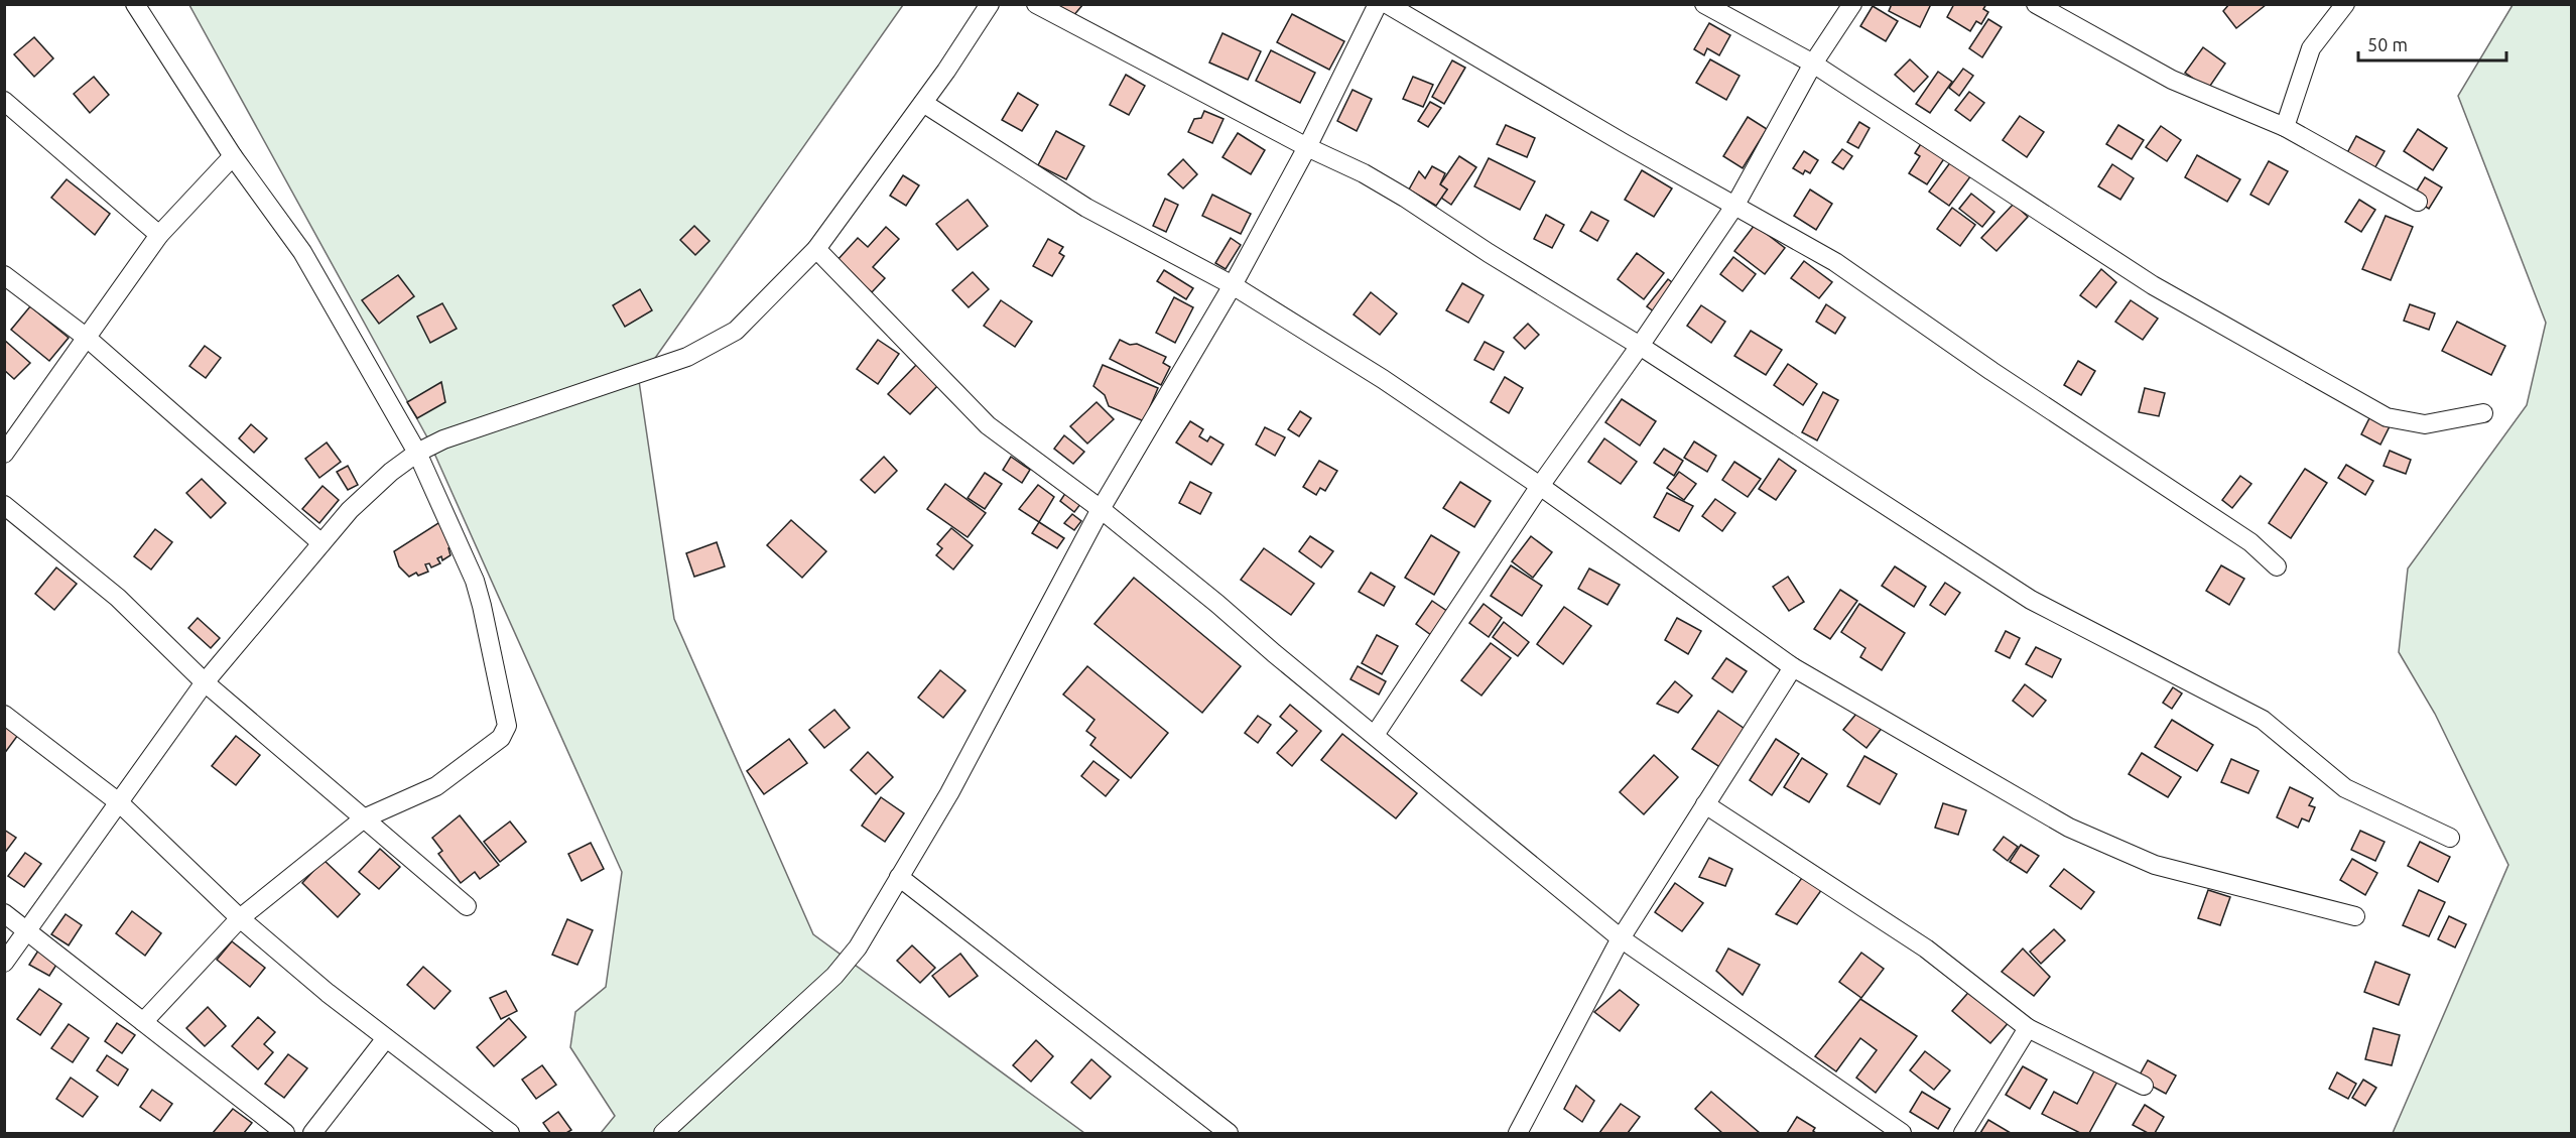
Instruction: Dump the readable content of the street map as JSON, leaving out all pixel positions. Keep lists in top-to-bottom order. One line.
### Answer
{"scale_bar":"50 m"}
